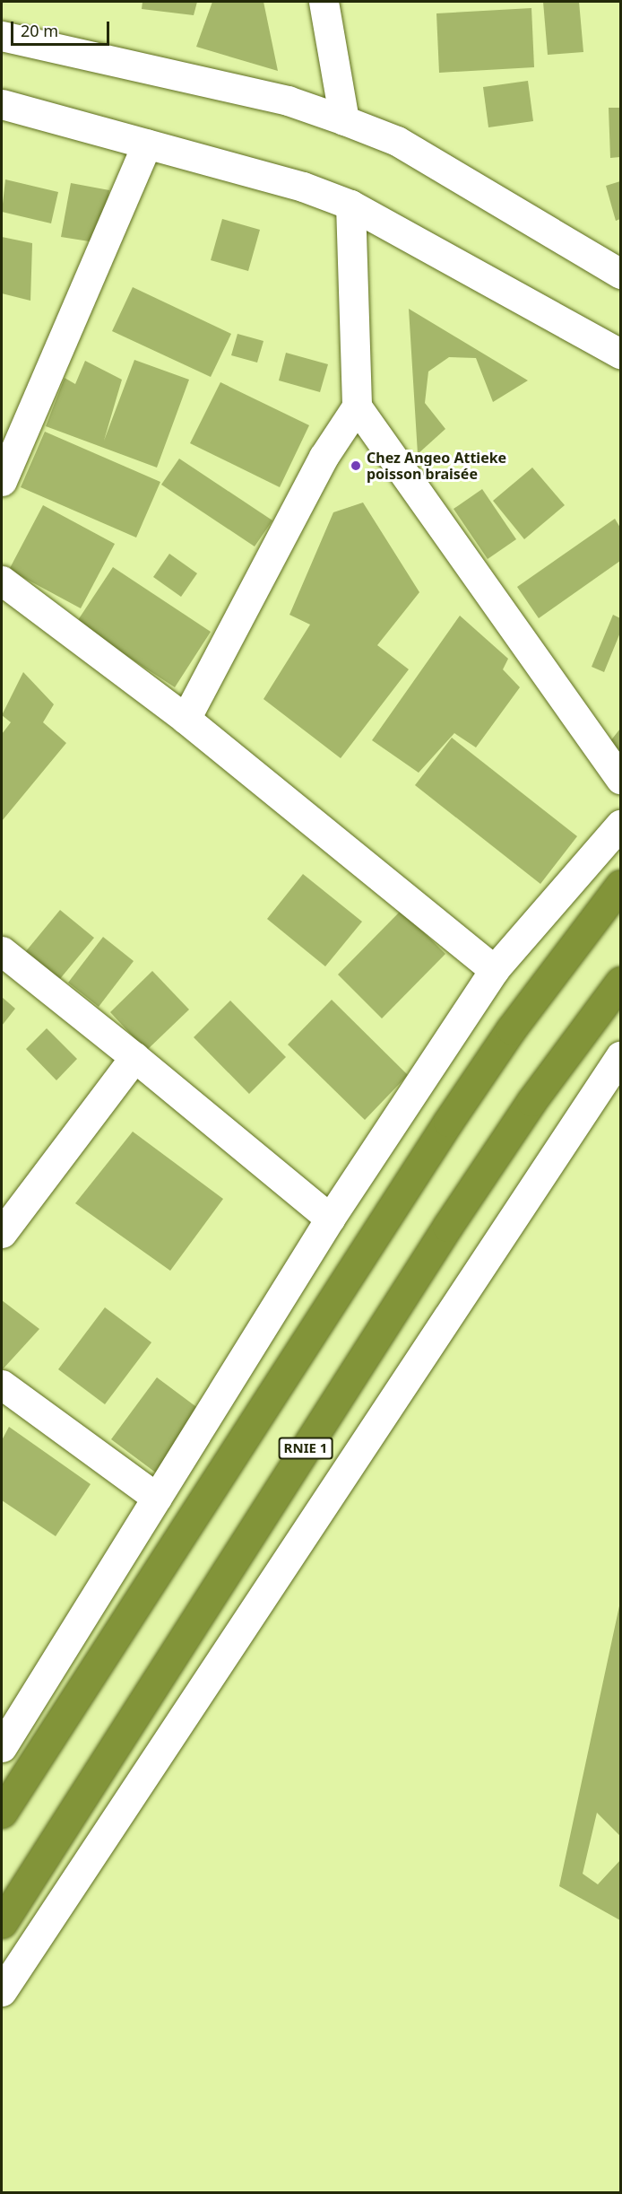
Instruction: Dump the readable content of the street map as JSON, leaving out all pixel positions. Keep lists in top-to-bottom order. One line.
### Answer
{"streets":{"highway":["RNIE 1"]},"places":["Chez Angeo Attieke poisson braisée"],"scale_bar":"20 m"}
